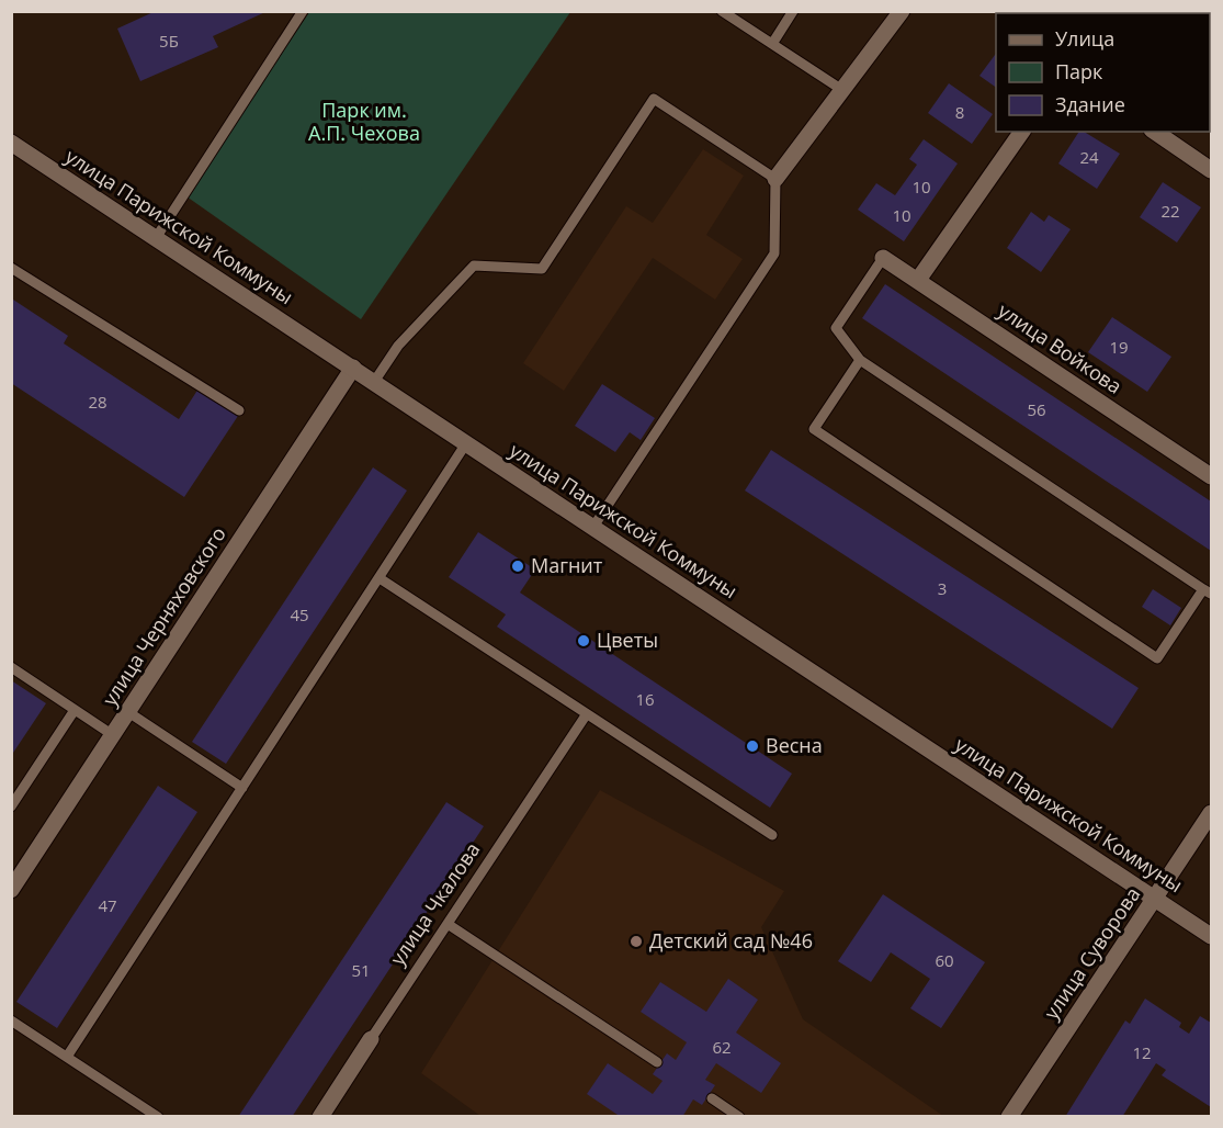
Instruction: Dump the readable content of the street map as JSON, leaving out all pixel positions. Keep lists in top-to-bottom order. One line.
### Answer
{"streets":{"street":["улица Парижской Коммуны","улица Войкова","улица Черняховского","улица Чкалова","улица Суворова"]},"crossings":[["улица Парижской Коммуны","улица Черняховского"],["улица Парижской Коммуны","улица Суворова"]],"parks":["Парк им. А.П. Чехова"],"places":["Магнит","Цветы","Весна","Детский сад №46"],"house_numbers":["5Б","8","24","10","22","10","19","28","56","3","45","16","47","60","51","62","12"],"legend":["Улица","Парк","Здание"]}
